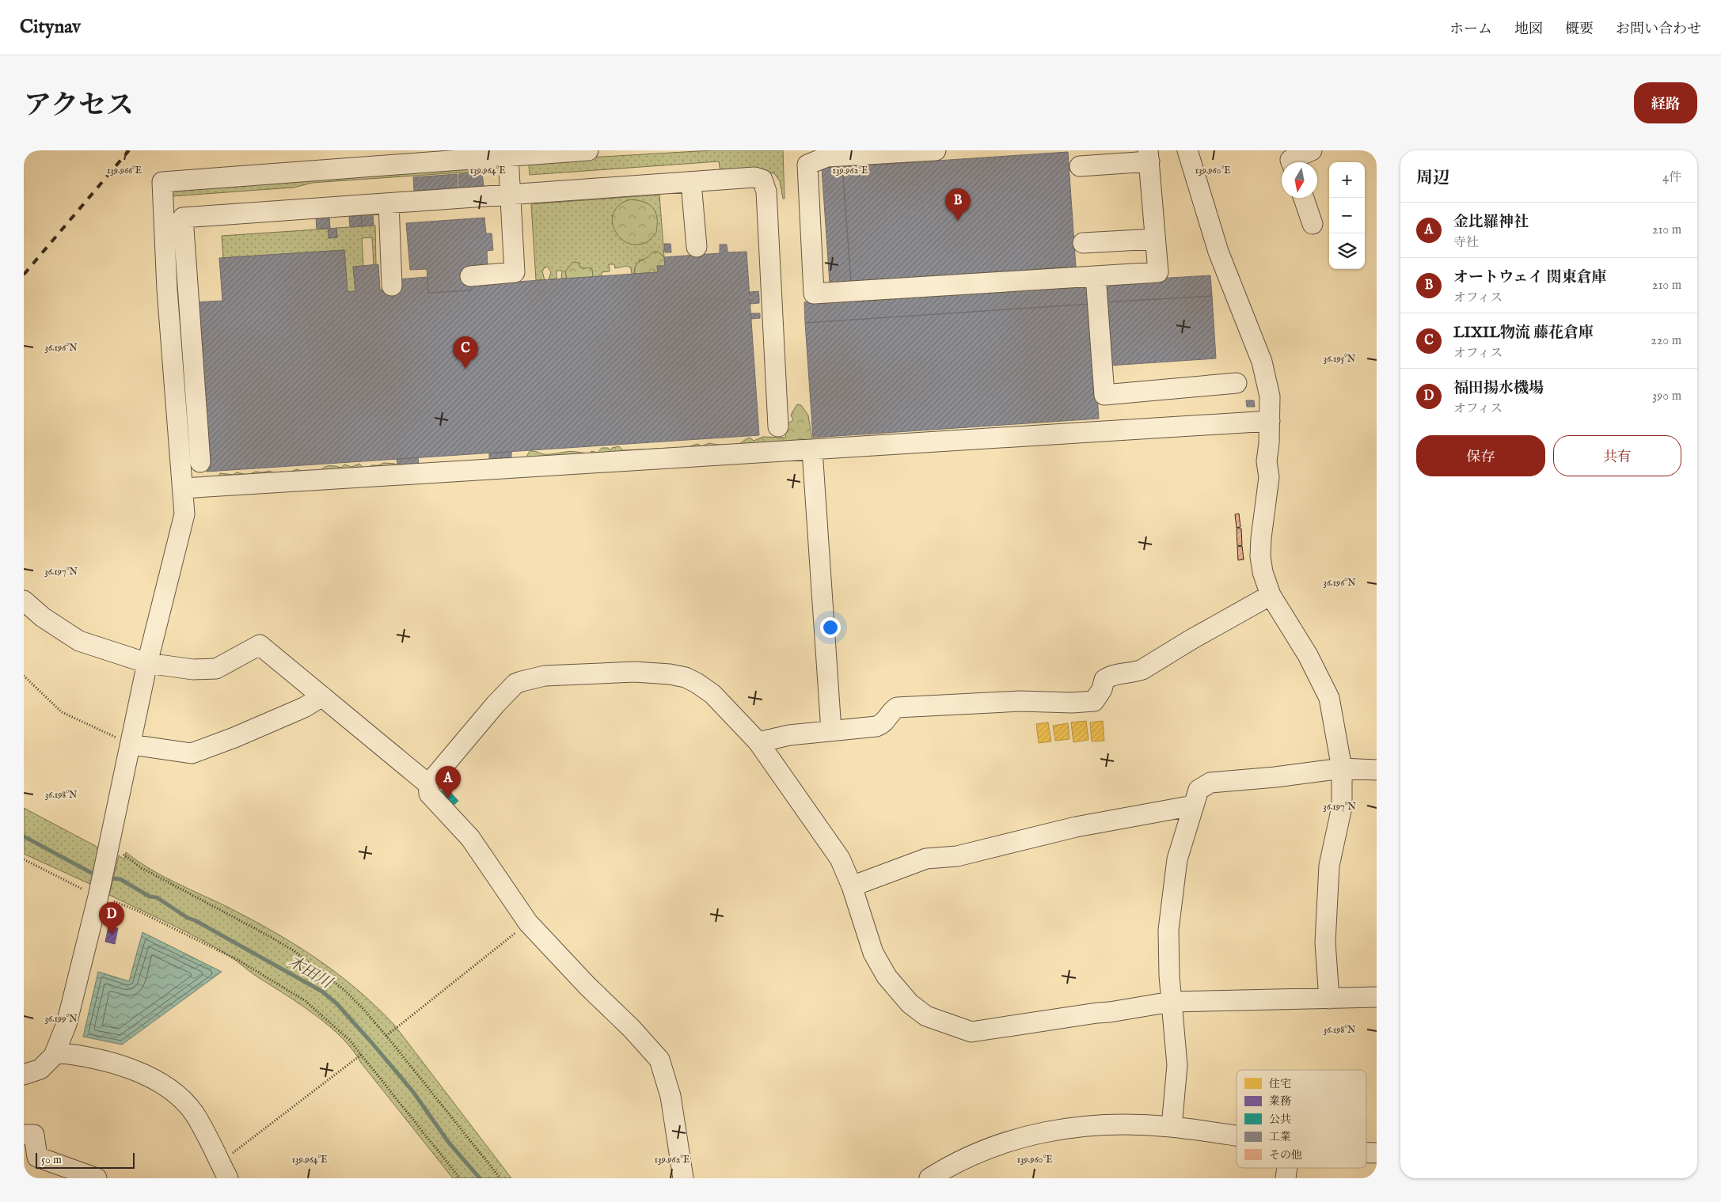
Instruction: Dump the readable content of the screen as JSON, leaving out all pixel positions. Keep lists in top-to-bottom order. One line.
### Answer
{"water":["木田川"],"legend":["住宅","業務","公共","工業","その他"],"scale_bar":"50 m","north":"bottom","page":{"header":"Citynav","nav":["ホーム","地図","概要","お問い合わせ"],"title":"アクセス","buttons":["経路",["保存","共有"]],"heading":["周辺","4件"],"map_buttons":["+","−"],"pins":["B","C","A","D"],"list":[{"mark":"A","name":"金比羅神社","note":"寺社","value":"210 m"},{"mark":"B","name":"オートウェイ 関東倉庫","note":"オフィス","value":"210 m"},{"mark":"C","name":"LIXIL物流 藤花倉庫","note":"オフィス","value":"220 m"},{"mark":"D","name":"福田揚水機場","note":"オフィス","value":"390 m"}],"scale":"50 m"},"coordinates":["139.964°E","139.962°E","139.960°E","139.966°E","36.196°N","36.195°N","36.197°N","36.198°N","36.199°N"]}
